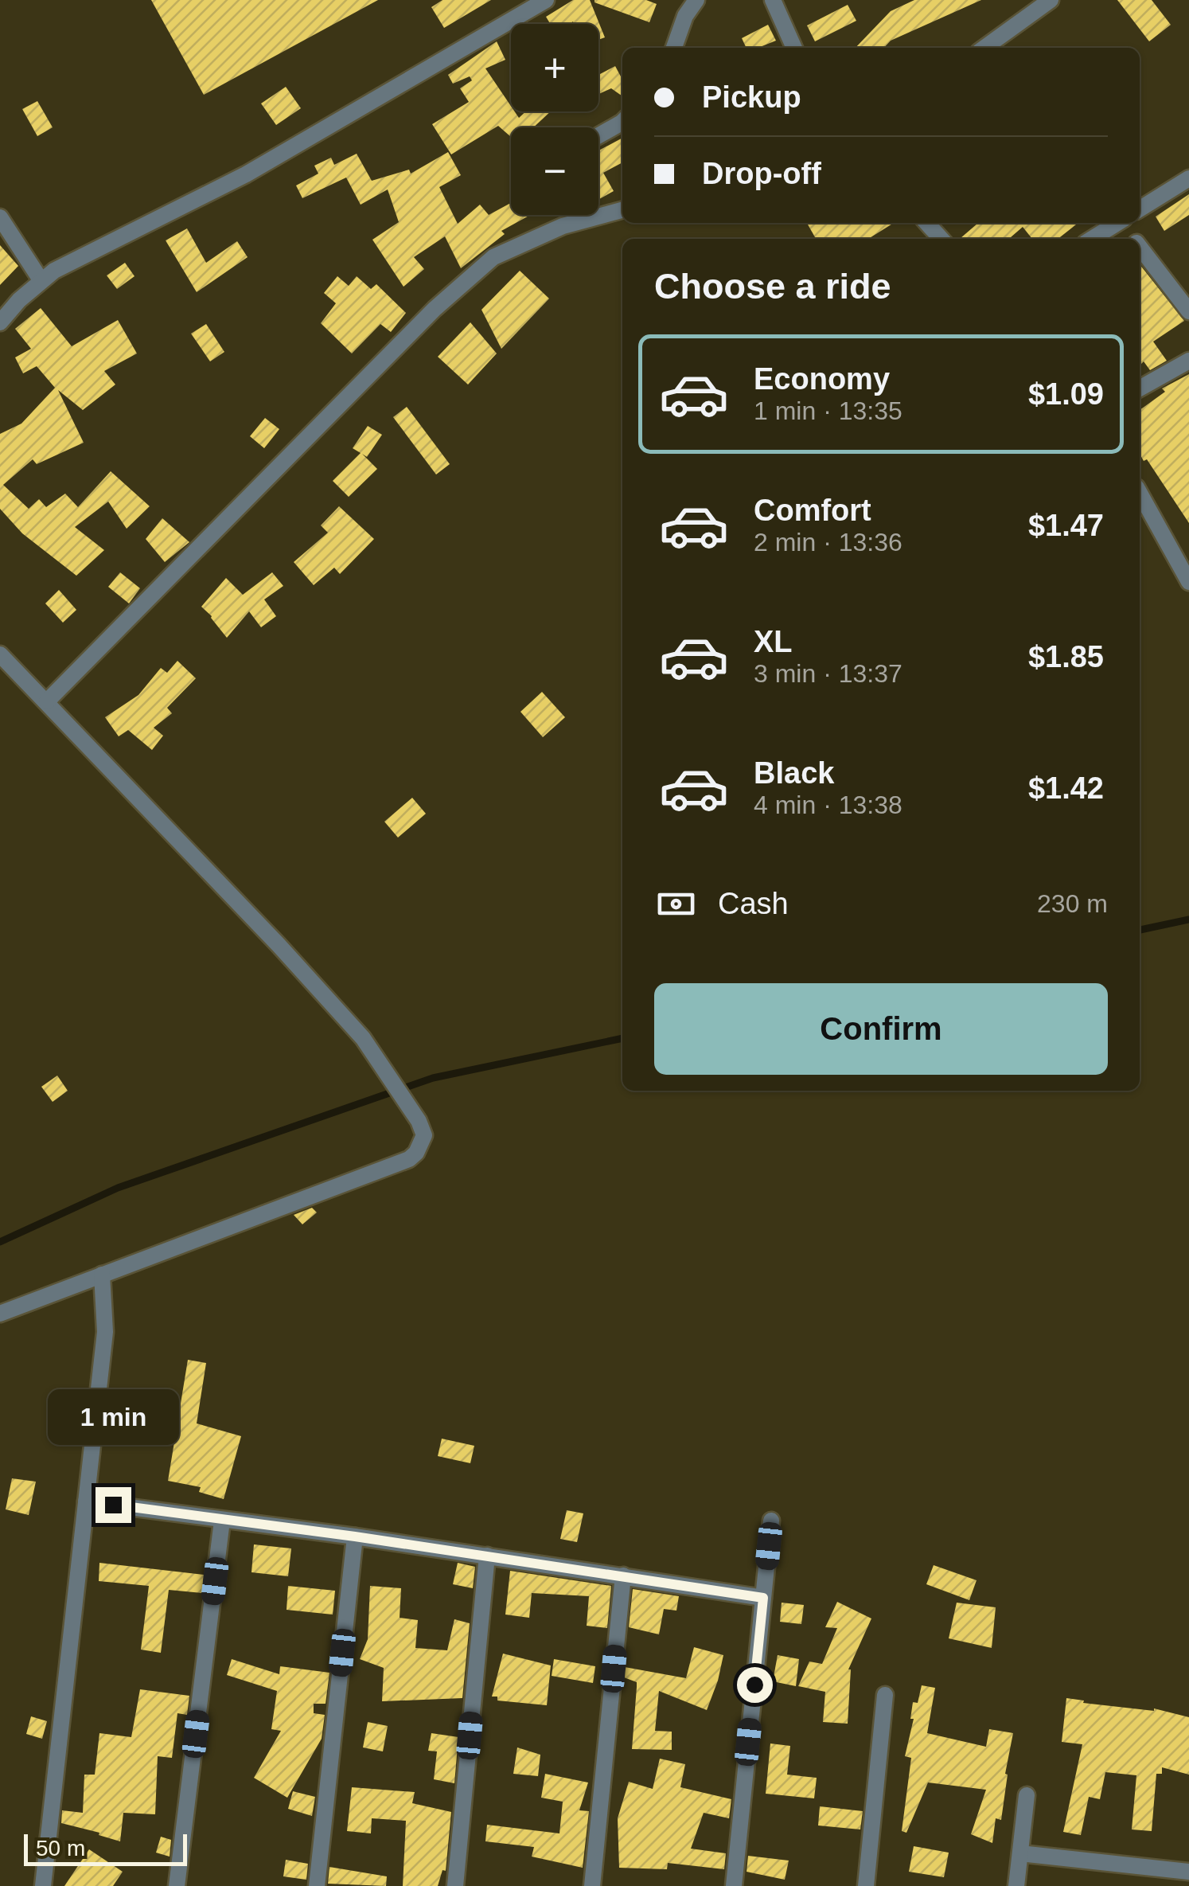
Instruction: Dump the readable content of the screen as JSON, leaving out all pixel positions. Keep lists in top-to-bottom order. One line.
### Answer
{"scale_bar":"50 m","page":{"map_buttons":["+","−"],"banner":["Pickup","Drop-off"],"heading":"Choose a ride","list":[{"name":"Economy","note":"1 min · 13:35","value":"$1.09"},{"name":"Comfort","note":"2 min · 13:36","value":"$1.47"},{"name":"XL","note":"3 min · 13:37","value":"$1.85"},{"name":"Black","note":"4 min · 13:38","value":"$1.42"}],"pay":["Cash","230 m"],"buttons":"Confirm","bubble":"1 min","scale":"50 m"}}
